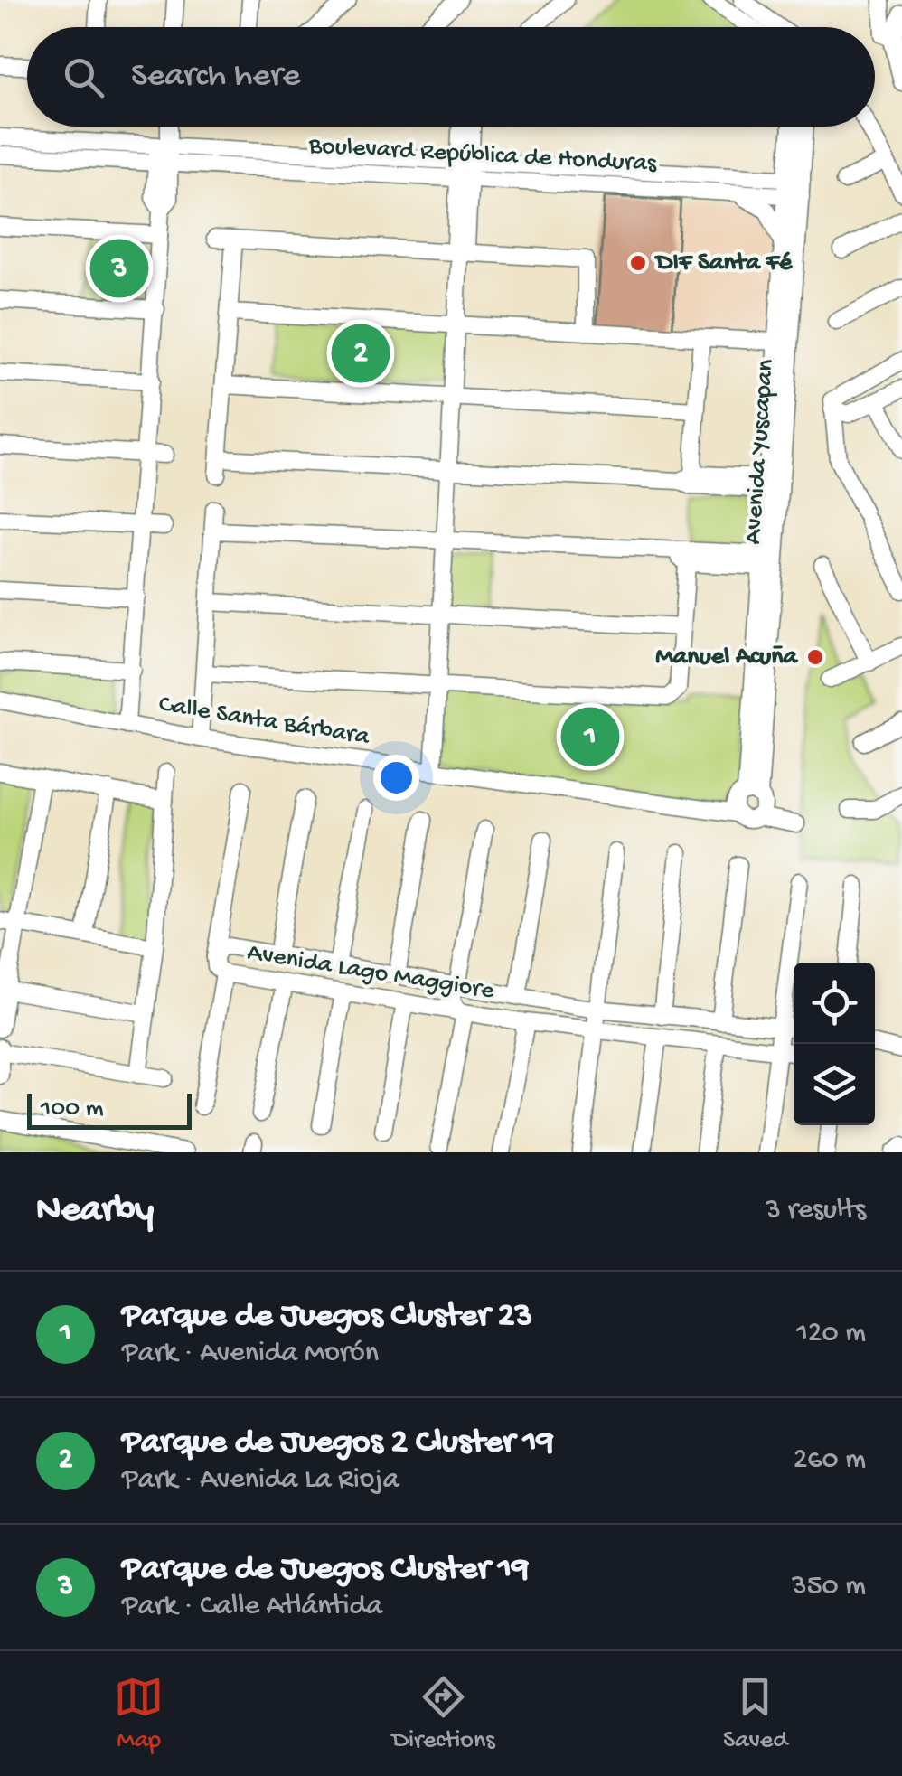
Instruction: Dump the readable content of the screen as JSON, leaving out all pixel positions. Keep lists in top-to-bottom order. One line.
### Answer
{"streets":{"street":["Boulevard República de Honduras","Avenida Yuscapan","Calle Santa Bárbara","Avenida Lago Maggiore"]},"crossings":[["Boulevard República de Honduras","Avenida Yuscapan"],["Avenida Yuscapan","Calle Santa Bárbara"]],"places":["DIF Santa Fé","Manuel Acuña"],"scale_bar":"100 m","page":{"search":"Search here","pins":["3","2","1"],"scale":"100 m","heading":["Nearby","3 results"],"list":[{"mark":"1","name":"Parque de Juegos Cluster 23","note":"Park · Avenida Morón","value":"120 m"},{"mark":"2","name":"Parque de Juegos 2 Cluster 19","note":"Park · Avenida La Rioja","value":"260 m"},{"mark":"3","name":"Parque de Juegos Cluster 19","note":"Park · Calle Atlántida","value":"350 m"}],"nav":["Map","Directions","Saved"]}}
